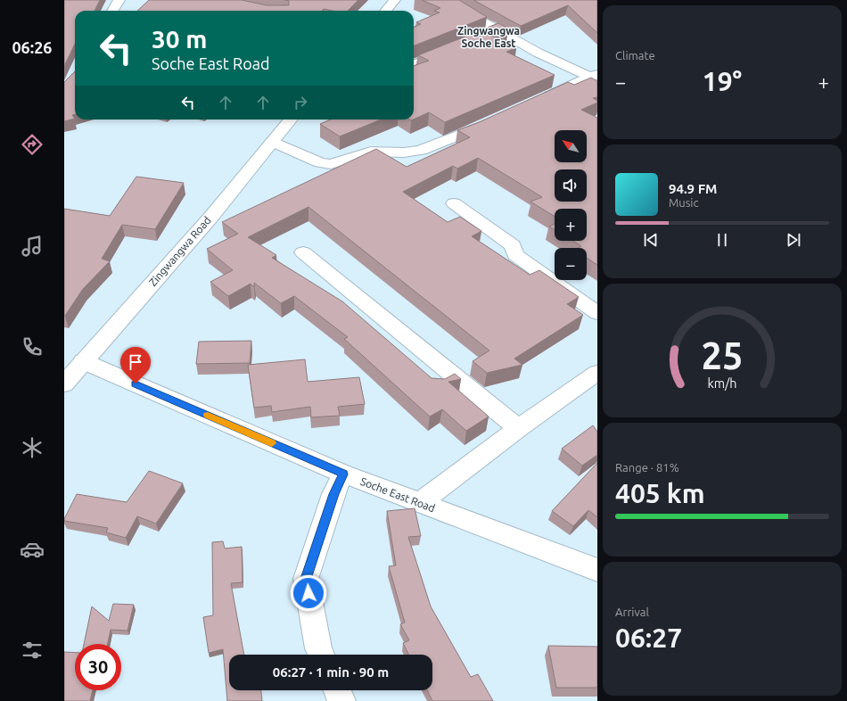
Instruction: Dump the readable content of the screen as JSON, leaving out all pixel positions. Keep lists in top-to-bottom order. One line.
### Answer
{"streets":{"street":["Zingwangwa Road","Soche East Road"]},"crossings":[["Zingwangwa Road","Soche East Road"]],"districts":["Zingwangwa Soche East"],"north":"top left","page":{"tabs":"06:26","tile":["Climate",["Range · 81%","405 km"],["Arrival","06:27"]],"turn":["30 m","Soche East Road"],"heat":["−","19°","+"],"map_buttons":["+","−"],"song":["94.9 FM","Music"],"limit":"30","trip":"06:27 · 1 min · 90 m","gauge":["25","km/h"]}}
